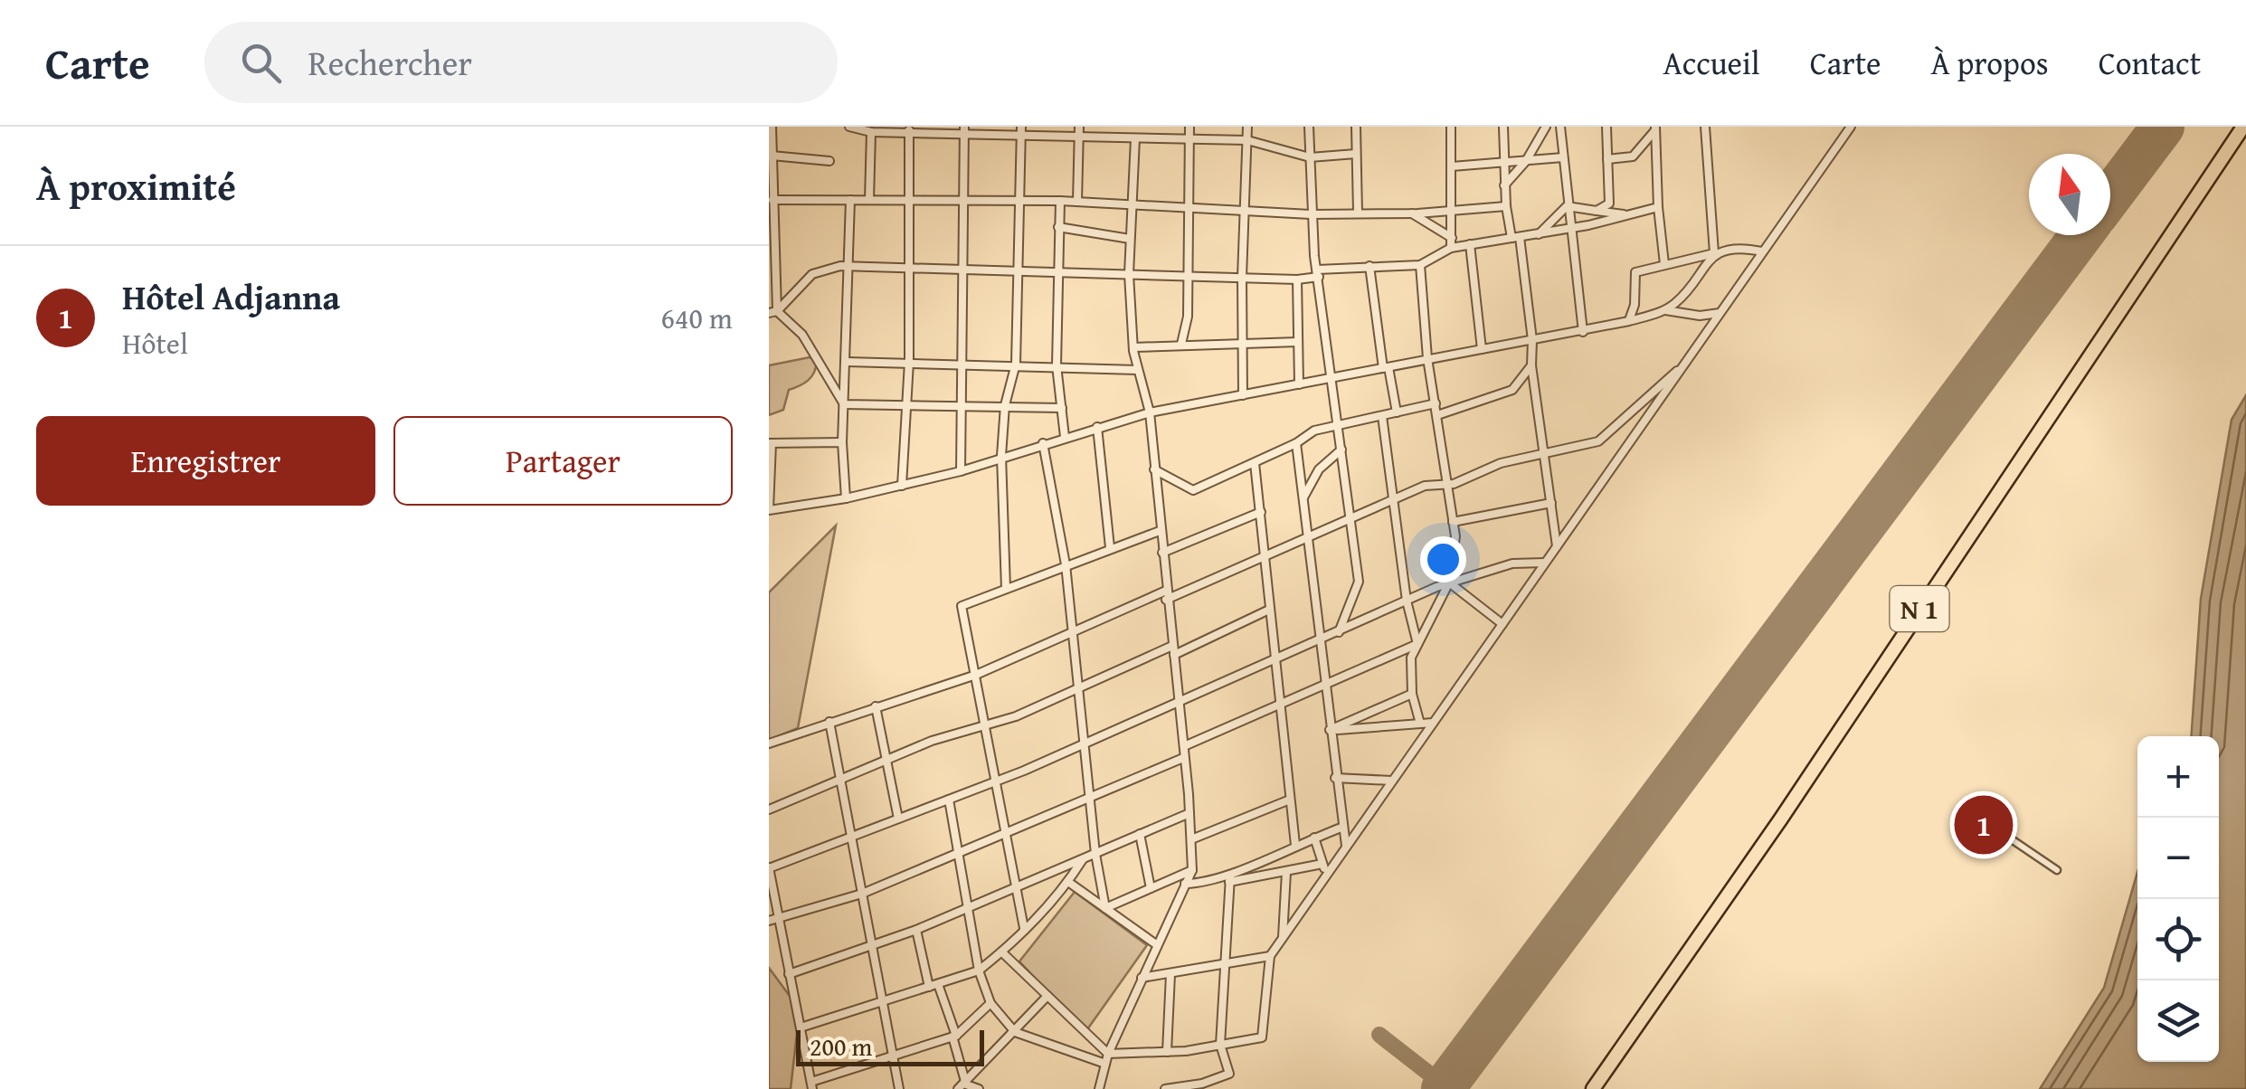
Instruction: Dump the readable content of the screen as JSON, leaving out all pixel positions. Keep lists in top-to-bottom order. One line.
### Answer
{"streets":{"highway":["N 1"]},"scale_bar":"200 m","north":"top","page":{"header":"Carte","search":"Rechercher","nav":["Accueil","Carte","À propos","Contact"],"heading":"À proximité","list":[{"mark":"1","name":"Hôtel Adjanna","note":"Hôtel","value":"640 m"}],"buttons":["Enregistrer","Partager"],"map_buttons":["+","−"],"pins":"1","scale":"200 m"}}
